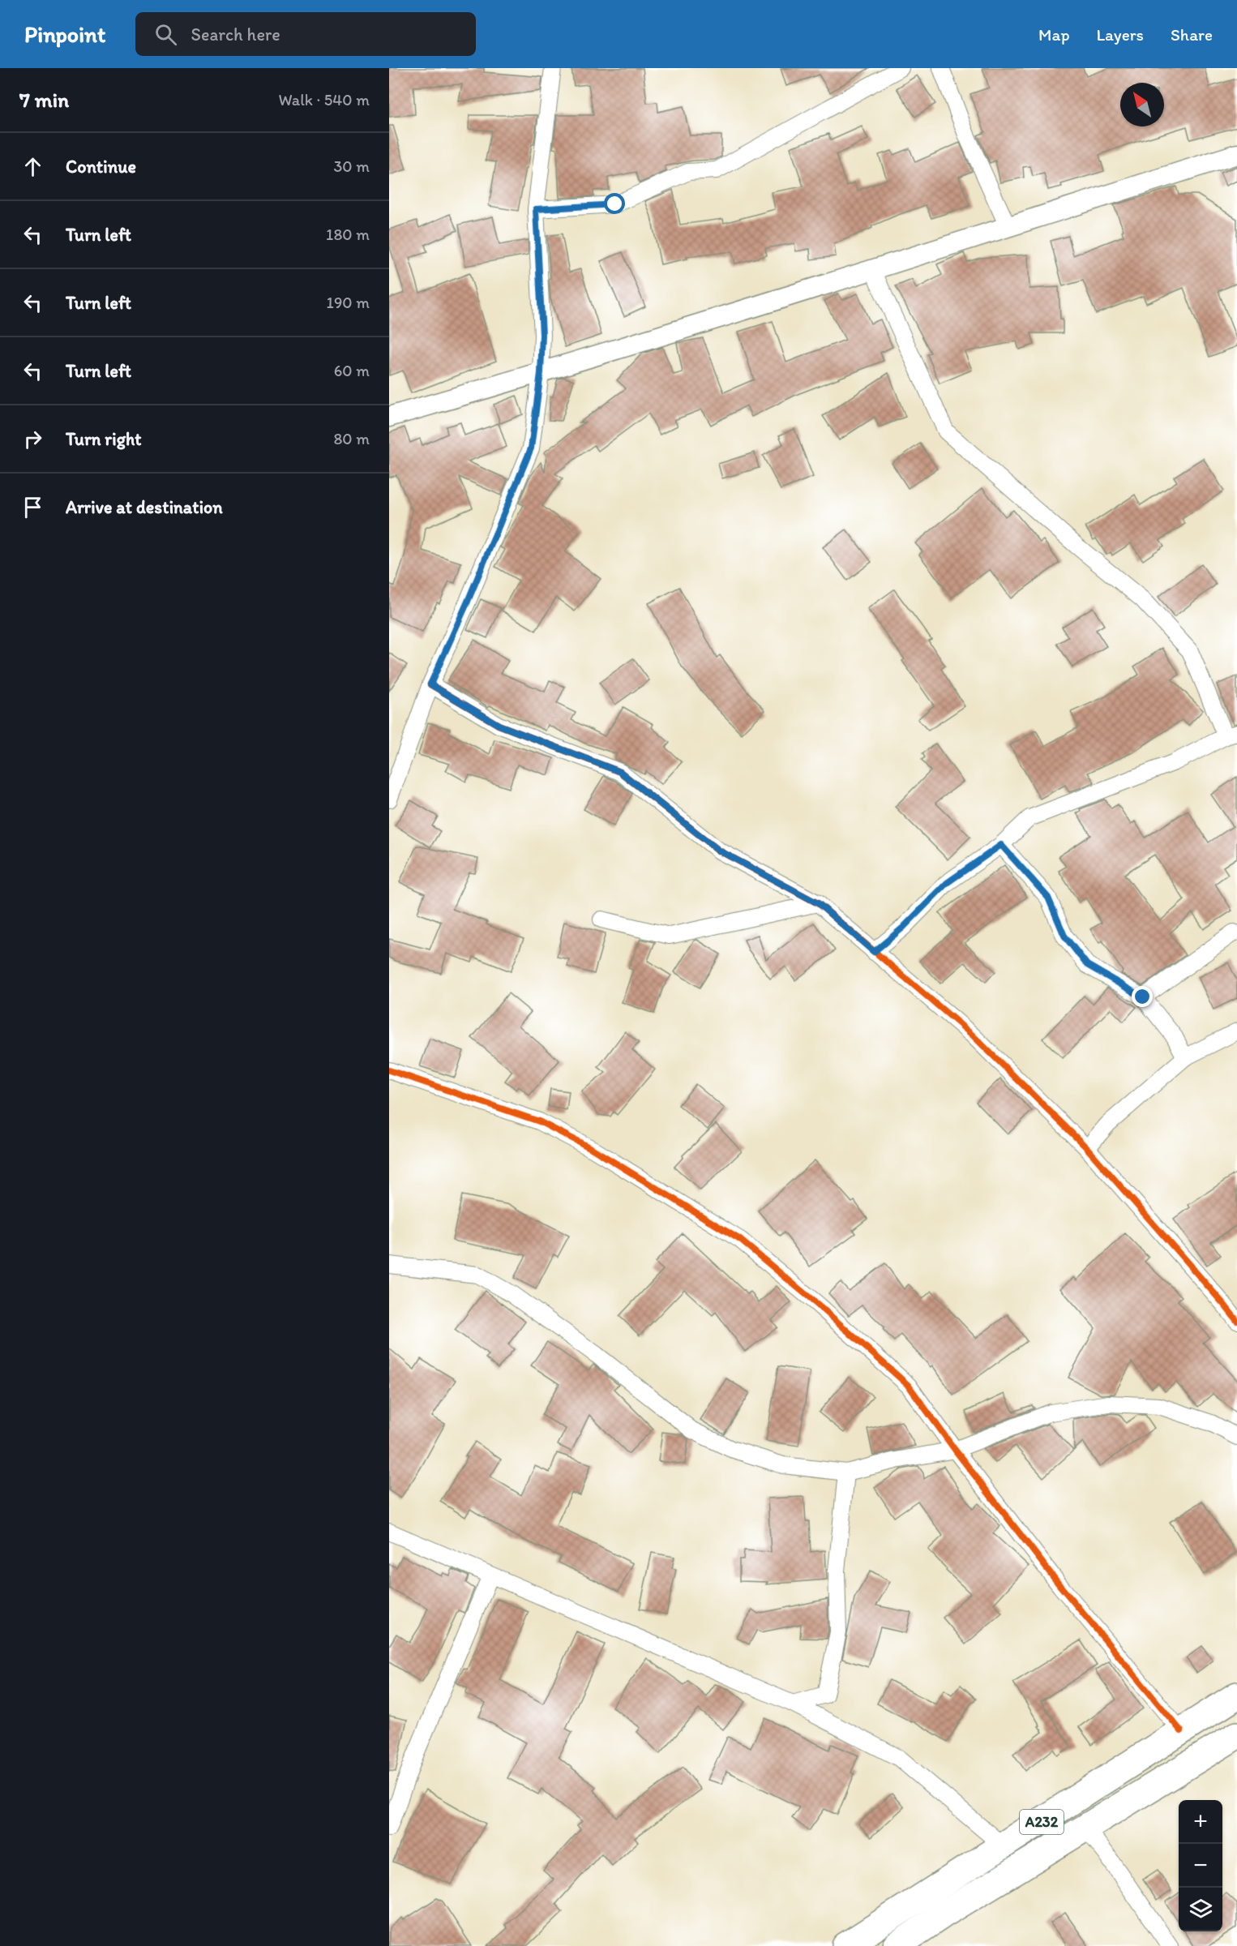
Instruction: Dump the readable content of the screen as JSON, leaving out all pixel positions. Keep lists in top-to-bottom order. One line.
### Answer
{"streets":{"highway":["A232"]},"north":"top left","page":{"header":"Pinpoint","search":"Search here","nav":["Map","Layers","Share"],"heading":["7 min","Walk · 540 m"],"list":[["Continue","30 m"],["Turn left","180 m"],["Turn left","190 m"],["Turn left","60 m"],["Turn right","80 m"],"Arrive at destination"],"map_buttons":["+","−"]}}
